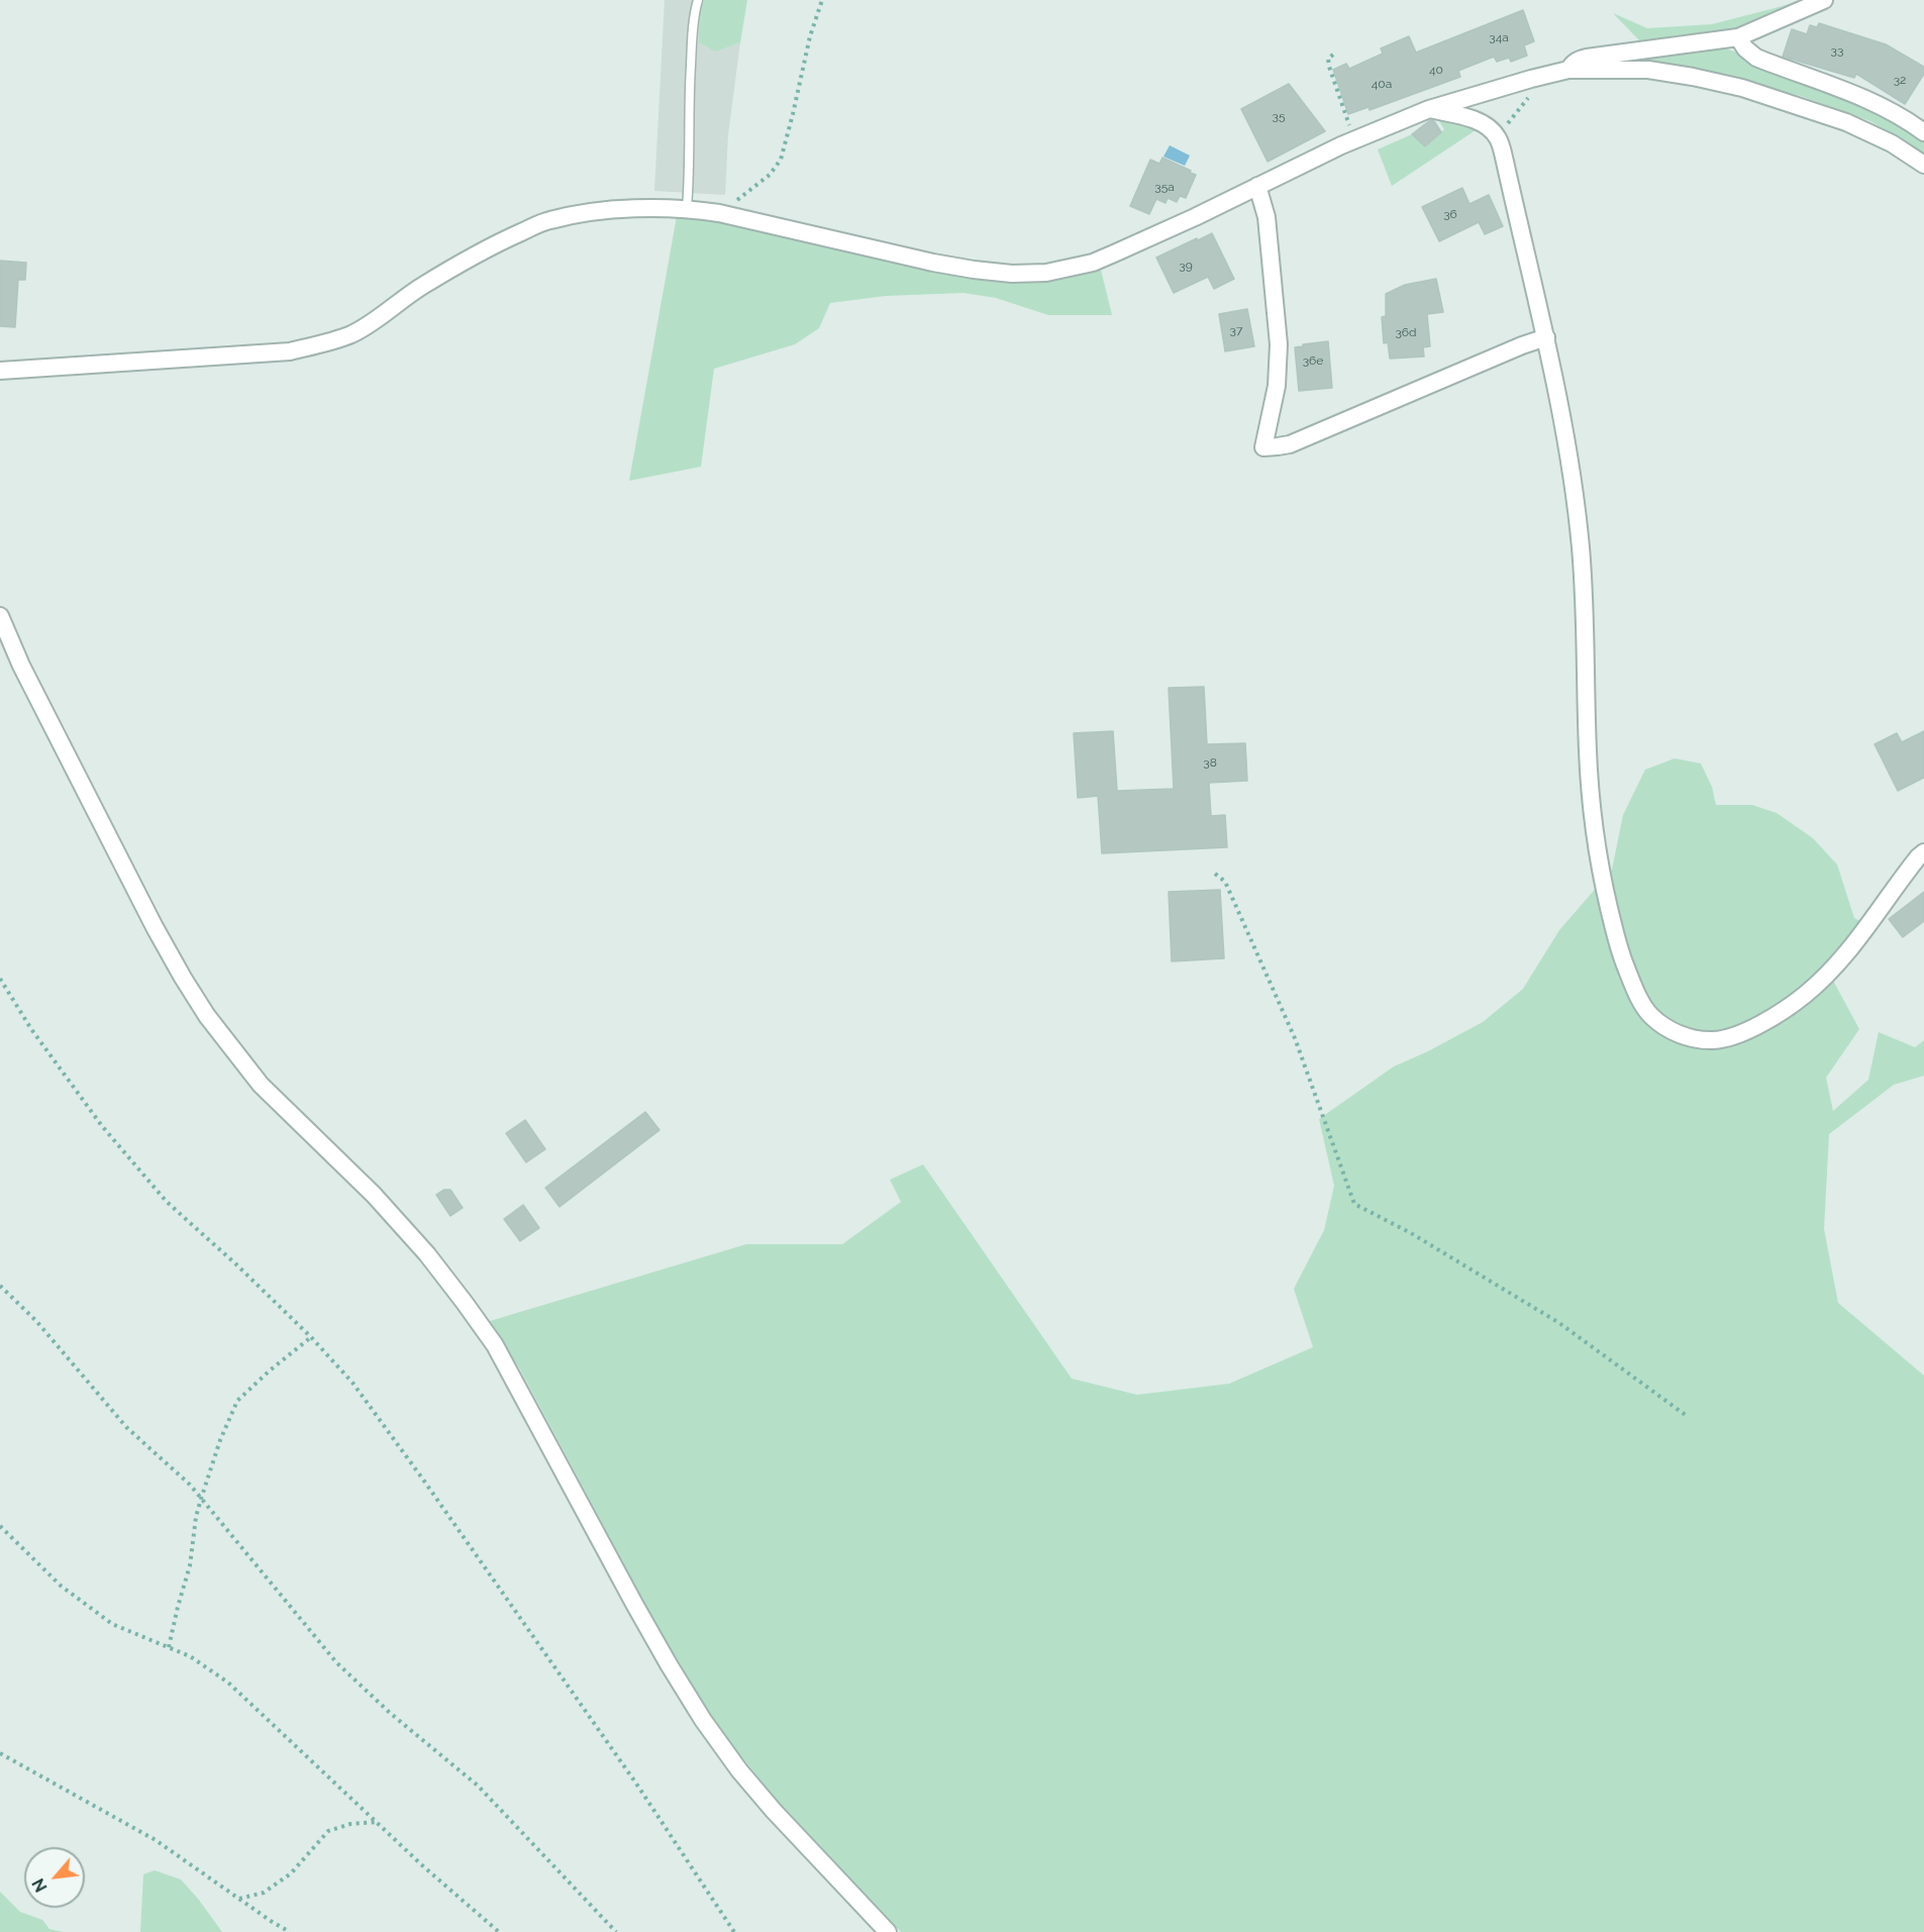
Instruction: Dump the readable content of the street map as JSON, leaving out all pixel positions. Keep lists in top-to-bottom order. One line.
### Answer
{"house_numbers":["34a","33","40","32","40a","35","35a","36","39","37","36d","36e","38"],"north":"bottom left"}
